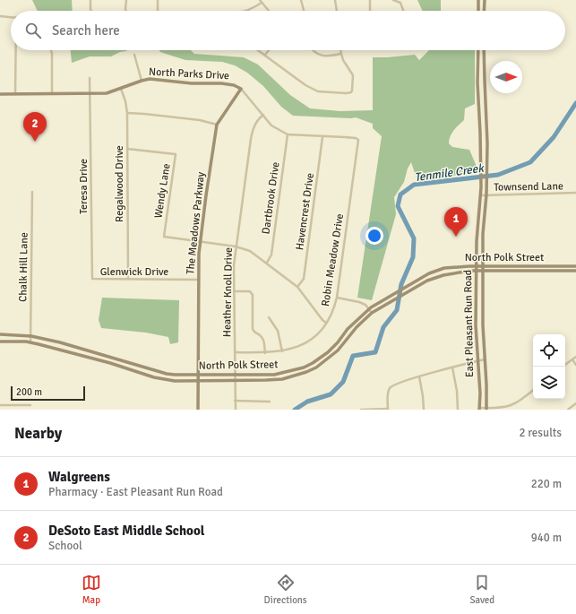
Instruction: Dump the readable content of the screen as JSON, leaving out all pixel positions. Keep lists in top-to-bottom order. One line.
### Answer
{"streets":{"main road":["North Parks Drive","The Meadows Parkway","North Polk Street","East Pleasant Run Road"],"street":["Regalwood Drive","Teresa Drive","Townsend Lane","Wendy Lane","Dartbrook Drive","Havencrest Drive","Robin Meadow Drive","Chalk Hill Lane","Glenwick Drive","Heather Knoll Drive"]},"crossings":[["North Parks Drive","Regalwood Drive"],["North Parks Drive","Teresa Drive"],["North Parks Drive","Dartbrook Drive"],["North Parks Drive","Havencrest Drive"],["North Parks Drive","The Meadows Parkway"],["North Parks Drive","Robin Meadow Drive"],["North Parks Drive","Heather Knoll Drive"],["Regalwood Drive","Wendy Lane"],["Regalwood Drive","Glenwick Drive"],["Teresa Drive","Glenwick Drive"],["Townsend Lane","East Pleasant Run Road"],["Wendy Lane","The Meadows Parkway"],["The Meadows Parkway","North Polk Street"],["The Meadows Parkway","Glenwick Drive"],["North Polk Street","Chalk Hill Lane"],["North Polk Street","Heather Knoll Drive"],["North Polk Street","East Pleasant Run Road"],["Robin Meadow Drive","Heather Knoll Drive"]],"water":["Tenmile Creek"],"scale_bar":"200 m","north":"right","page":{"search":"Search here","pins":["2","1"],"scale":"200 m","heading":["Nearby","2 results"],"list":[{"mark":"1","name":"Walgreens","note":"Pharmacy · East Pleasant Run Road","value":"220 m"},{"mark":"2","name":"DeSoto East Middle School","note":"School","value":"940 m"}],"nav":["Map","Directions","Saved"]}}
